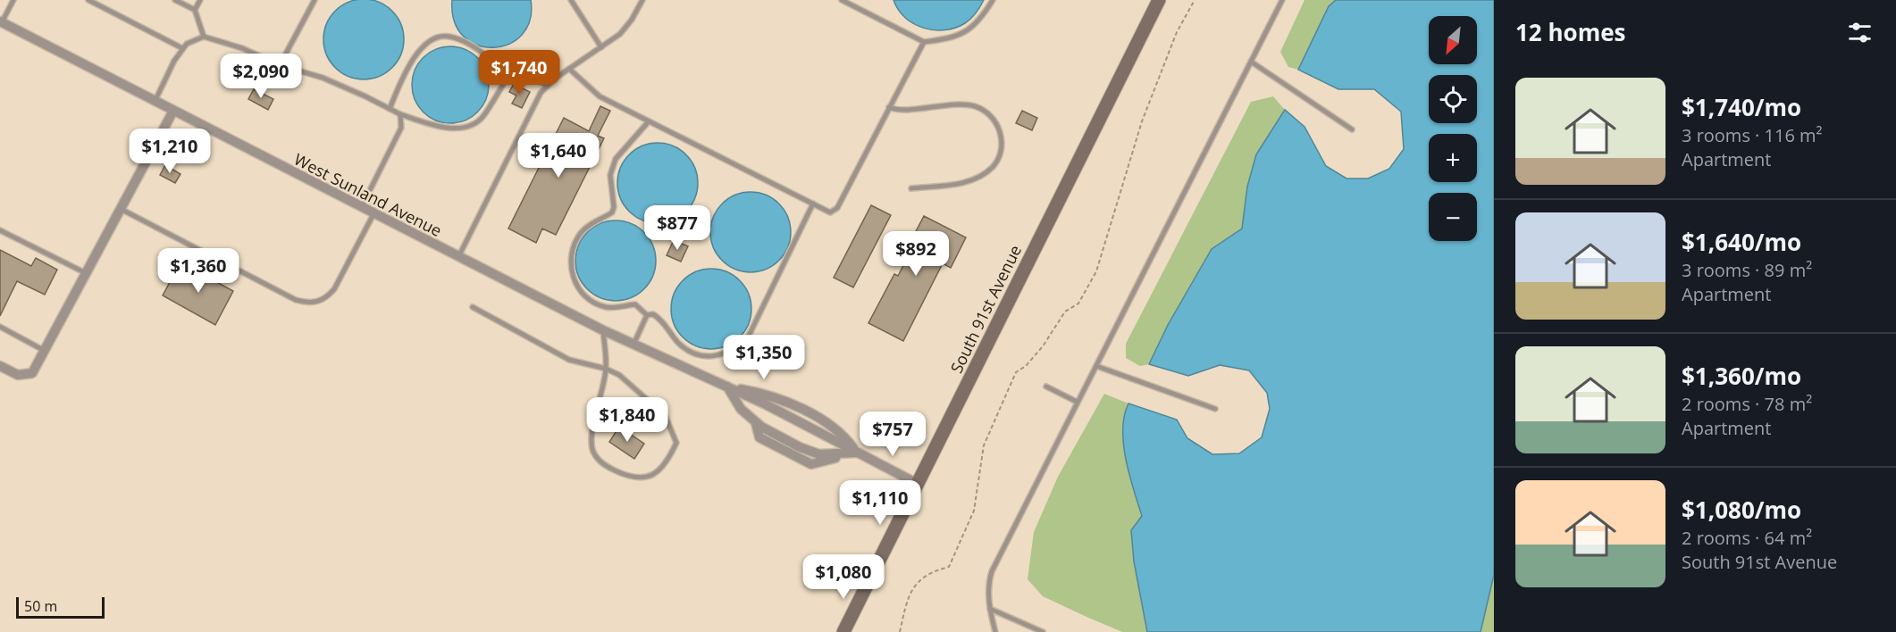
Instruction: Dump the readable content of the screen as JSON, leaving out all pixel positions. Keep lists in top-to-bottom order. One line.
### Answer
{"streets":{"main road":["South 91st Avenue"],"street":["West Sunland Avenue"]},"crossings":[["West Sunland Avenue","South 91st Avenue"]],"scale_bar":"50 m","north":"bottom left","page":{"heading":"12 homes","map_buttons":["+","−"],"price":["$1,740","$2,090","$1,210","$1,640","$877","$892","$1,360","$1,350","$1,840","$757","$1,110","$1,080"],"list":[{"name":"$1,740/mo","note":"3 rooms · 116 m² · Apartment"},{"name":"$1,640/mo","note":"3 rooms · 89 m² · Apartment"},{"name":"$1,360/mo","note":"2 rooms · 78 m² · Apartment"},{"name":"$1,080/mo","note":"2 rooms · 64 m² · South 91st Avenue"}],"scale":"50 m"}}
